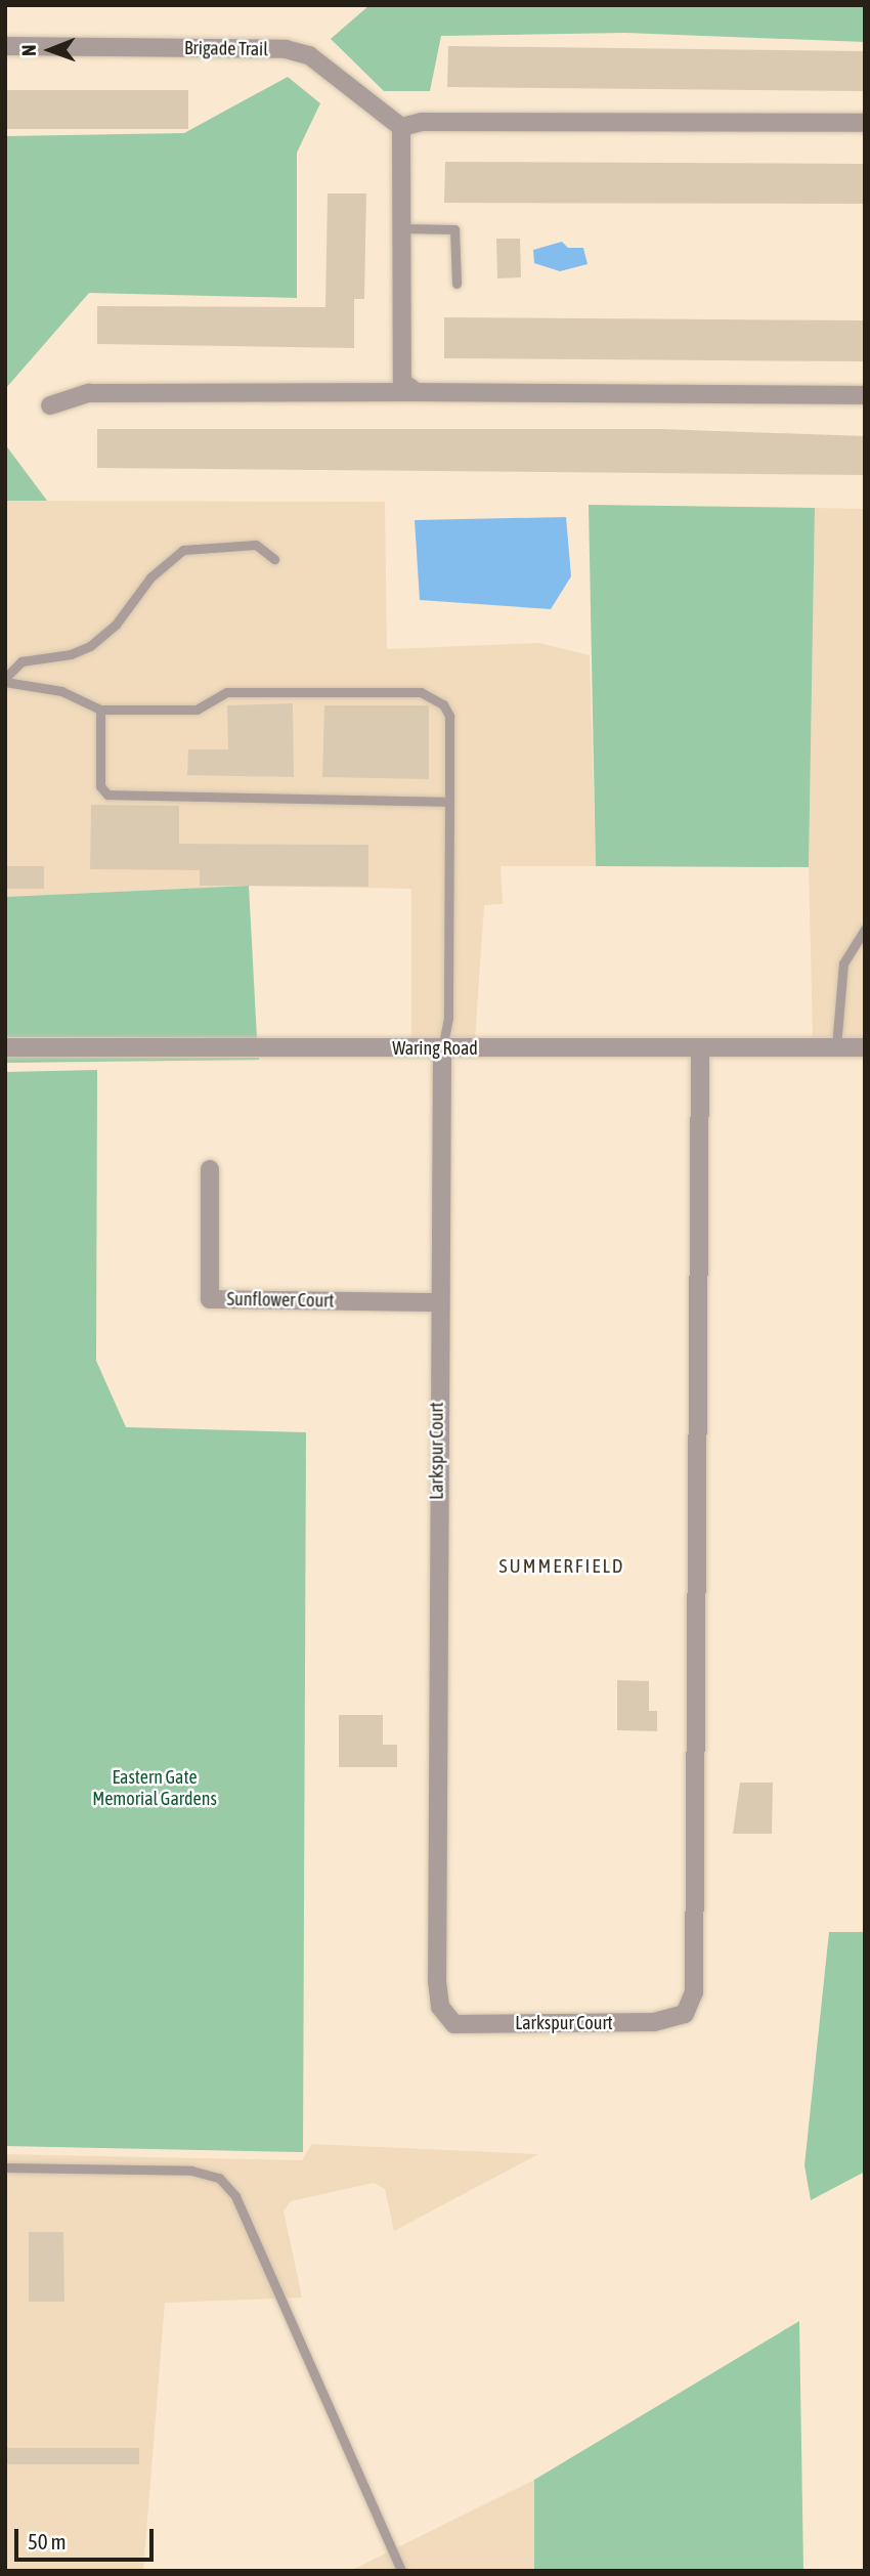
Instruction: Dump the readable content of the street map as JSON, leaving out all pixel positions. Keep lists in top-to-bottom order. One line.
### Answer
{"streets":{"street":["Brigade Trail","Waring Road","Sunflower Court","Larkspur Court"]},"crossings":[["Waring Road","Larkspur Court"],["Sunflower Court","Larkspur Court"]],"districts":["SUMMERFIELD"],"parks":["Eastern Gate Memorial Gardens"],"scale_bar":"50 m","north":"left"}
